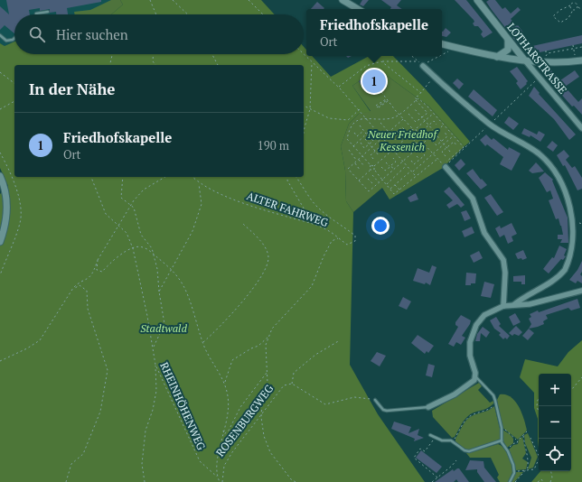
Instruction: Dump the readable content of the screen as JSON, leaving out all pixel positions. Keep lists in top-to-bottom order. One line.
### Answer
{"streets":{"street":["LOTHARSTRASSE"],"path":["ALTER FAHRWEG","RHEINHÖHENWEG","ROSENBURGWEG"]},"parks":["Neuer Friedhof Kessenich","Stadtwald"],"page":{"popup":["Friedhofskapelle","Ort"],"search":"Hier suchen","heading":"In der Nähe","pins":"1","list":[{"mark":"1","name":"Friedhofskapelle","note":"Ort","value":"190 m"}],"map_buttons":["+","−"]}}
